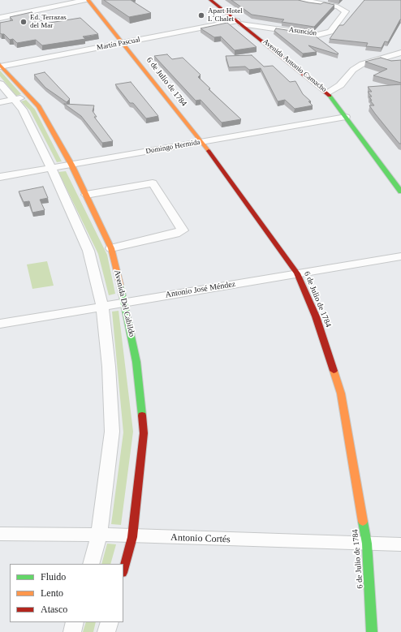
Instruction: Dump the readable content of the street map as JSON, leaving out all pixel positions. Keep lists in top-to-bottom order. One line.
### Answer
{"streets":{"street":["Asunción","Martín Pascual","Avenida Antonio Camacho","6 de Julio de 1784","Domingo Hermida","Antonio José Méndez","Avenida Del Cabildo","Antonio Cortés"]},"crossings":[["Asunción","Martín Pascual"],["Asunción","Avenida Antonio Camacho"],["Martín Pascual","Avenida Antonio Camacho"],["Martín Pascual","6 de Julio de 1784"],["Martín Pascual","Avenida Del Cabildo"],["Avenida Antonio Camacho","Domingo Hermida"],["6 de Julio de 1784","Domingo Hermida"],["6 de Julio de 1784","Antonio José Méndez"],["6 de Julio de 1784","Antonio Cortés"],["Domingo Hermida","Avenida Del Cabildo"],["Antonio José Méndez","Avenida Del Cabildo"],["Avenida Del Cabildo","Antonio Cortés"]],"places":["Apart Hotel L´Chalet","Ed. Terrazas del Mar"],"legend":["Fluido","Lento","Atasco"]}
